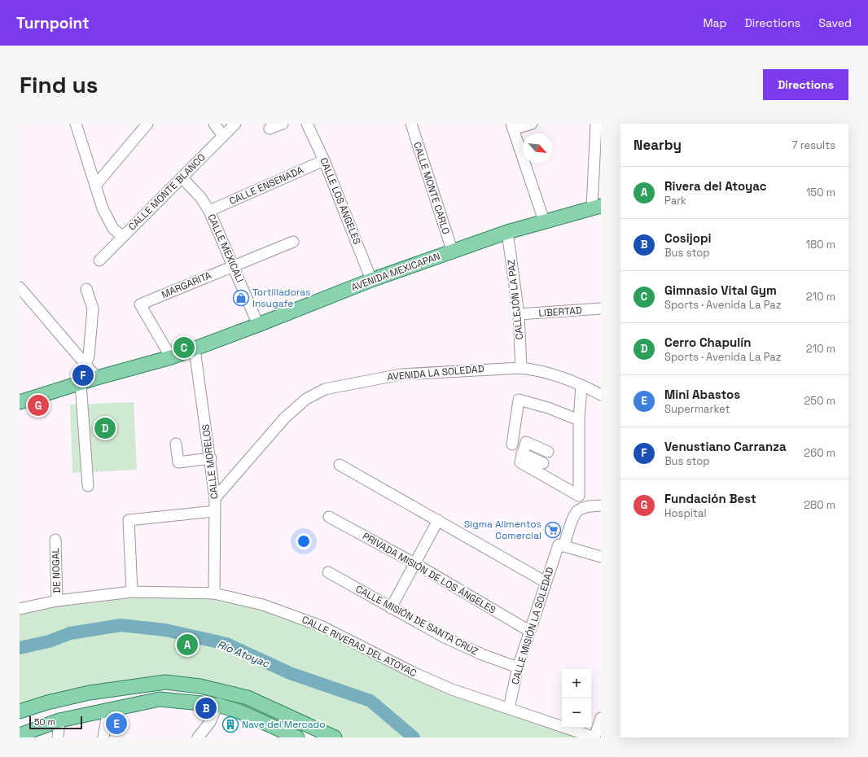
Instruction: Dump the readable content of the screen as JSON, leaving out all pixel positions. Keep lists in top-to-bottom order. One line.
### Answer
{"streets":{"main road":["AVENIDA MEXICAPAN"],"street":["CALLE ENSENADA","CALLE MONTE CARLO","CALLE MONTE BLANCO","CALLE LOS ÁNGELES","CALLE MEXICALI","MARGARITA","CALLEJÓN LA PAZ","LIBERTAD","AVENIDA LA SOLEDAD","CALLE MORELOS","DE NOGAL","PRIVADA MISIÓN DE LOS ÁNGELES","CALLE MISIÓN DE SANTA CRUZ","CALLE MISIÓN LA SOLEDAD","CALLE RIVERAS DEL ATOYAC"]},"crossings":[["CALLE ENSENADA","CALLE LOS ÁNGELES"],["CALLE ENSENADA","CALLE MEXICALI"],["CALLE MONTE CARLO","AVENIDA MEXICAPAN"],["CALLE MONTE BLANCO","CALLE MEXICALI"],["CALLE LOS ÁNGELES","AVENIDA MEXICAPAN"],["CALLE MEXICALI","AVENIDA MEXICAPAN"],["CALLE MEXICALI","MARGARITA"],["AVENIDA MEXICAPAN","MARGARITA"],["AVENIDA MEXICAPAN","CALLEJÓN LA PAZ"],["AVENIDA MEXICAPAN","CALLE MORELOS"],["CALLEJÓN LA PAZ","LIBERTAD"],["CALLEJÓN LA PAZ","AVENIDA LA SOLEDAD"],["AVENIDA LA SOLEDAD","CALLE MORELOS"],["CALLE MORELOS","CALLE RIVERAS DEL ATOYAC"],["DE NOGAL","CALLE RIVERAS DEL ATOYAC"],["PRIVADA MISIÓN DE LOS ÁNGELES","CALLE MISIÓN LA SOLEDAD"],["CALLE MISIÓN DE SANTA CRUZ","CALLE MISIÓN LA SOLEDAD"],["CALLE MISIÓN LA SOLEDAD","CALLE RIVERAS DEL ATOYAC"]],"water":["Río Atoyac"],"places":{"shop":["Tortilladoras Insugafe"],"supermarket":["Sigma Alimentos Comercial"],"building":["Nave del Mercado"]},"scale_bar":"50 m","north":"bottom right","page":{"header":"Turnpoint","nav":["Map","Directions","Saved"],"buttons":"Directions","title":"Find us","heading":["Nearby","7 results"],"list":[{"mark":"A","name":"Rivera del Atoyac","note":"Park","value":"150 m"},{"mark":"B","name":"Cosijopi","note":"Bus stop","value":"180 m"},{"mark":"C","name":"Gimnasio Vital Gym","note":"Sports · Avenida La Paz","value":"210 m"},{"mark":"D","name":"Cerro Chapulín","note":"Sports · Avenida La Paz","value":"210 m"},{"mark":"E","name":"Mini Abastos","note":"Supermarket","value":"250 m"},{"mark":"F","name":"Venustiano Carranza","note":"Bus stop","value":"260 m"},{"mark":"G","name":"Fundación Best","note":"Hospital","value":"280 m"}],"pins":["C","F","G","D","A","B","E"],"map_buttons":["+","−"],"scale":"50 m"}}
